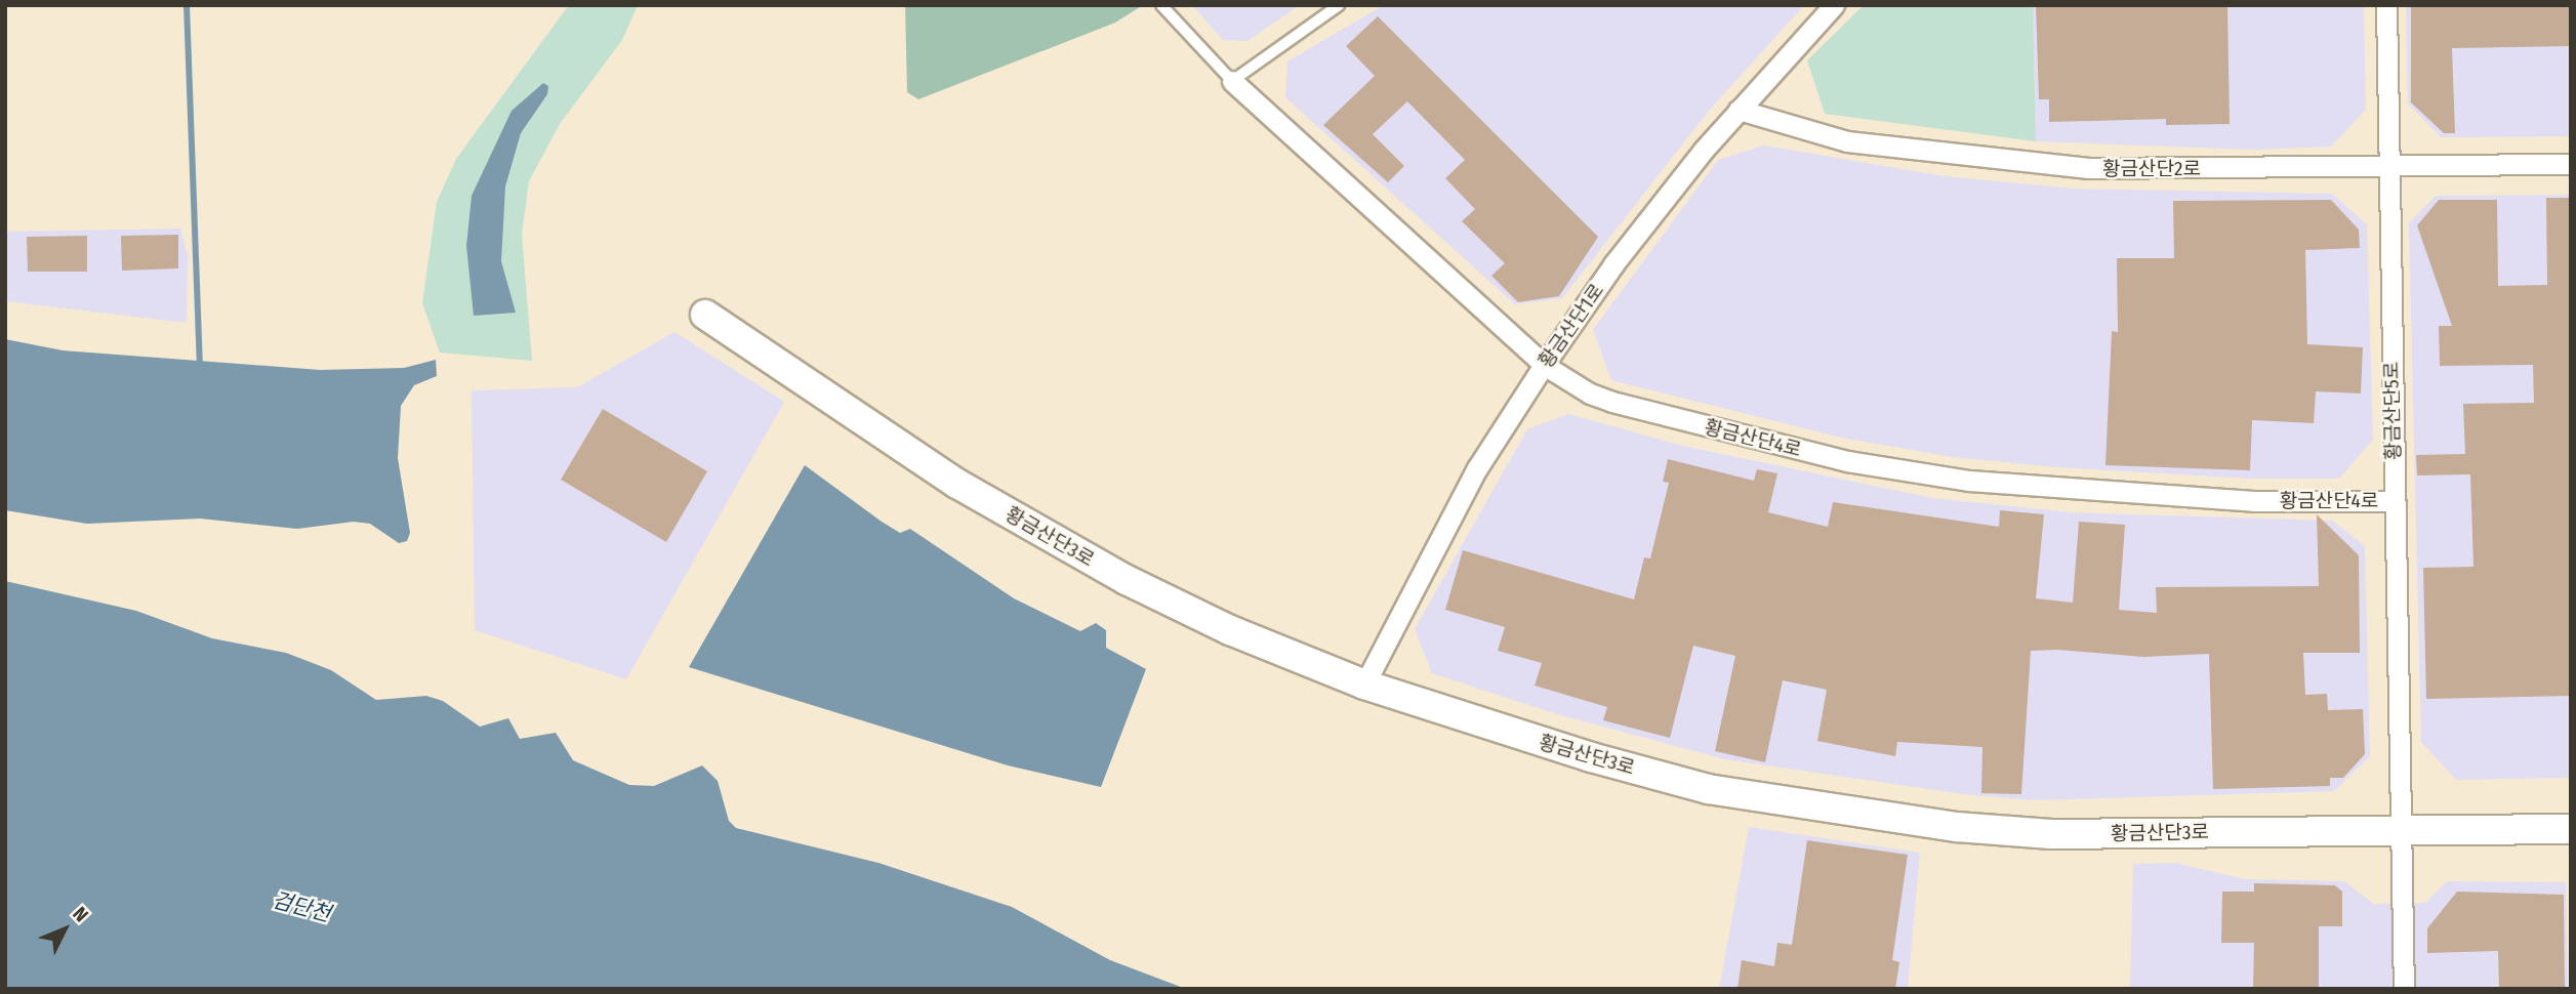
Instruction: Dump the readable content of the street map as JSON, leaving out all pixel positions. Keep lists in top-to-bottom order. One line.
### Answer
{"streets":{"street":["황금산단2로","황금산단1로","황금산단5로","황금산단4로","황금산단3로"]},"crossings":[["황금산단2로","황금산단1로"],["황금산단2로","황금산단5로"],["황금산단1로","황금산단4로"],["황금산단1로","황금산단3로"],["황금산단5로","황금산단4로"],["황금산단5로","황금산단3로"]],"water":["검단천"],"north":"top right"}
